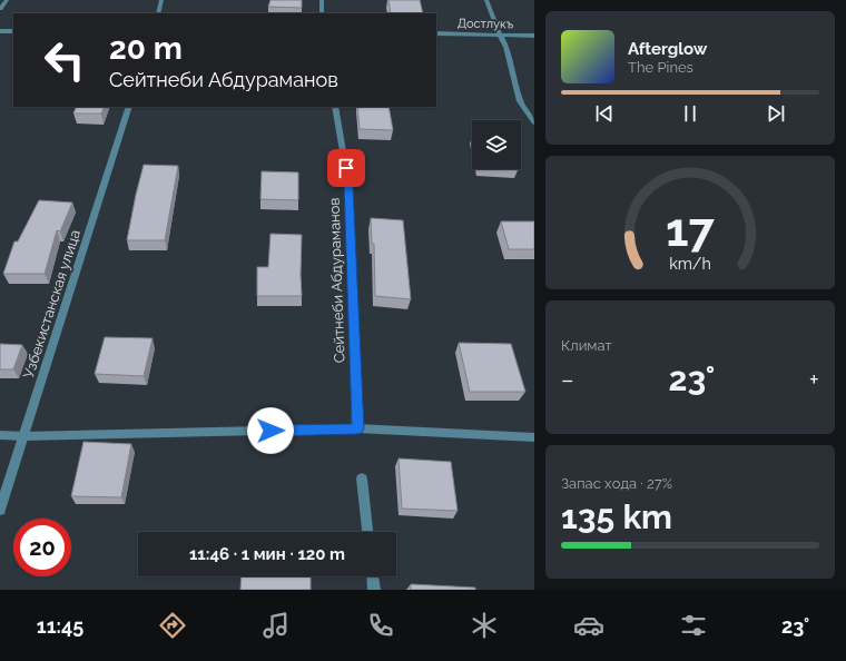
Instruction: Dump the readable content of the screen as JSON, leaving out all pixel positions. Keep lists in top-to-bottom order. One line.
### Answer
{"streets":{"street":["Достлукъ","Сейтнеби Абдураманов","Узбекистанская улица"]},"page":{"turn":["20 m","Сейтнеби Абдураманов"],"song":["Afterglow","The Pines"],"tile":["Климат",["Запас хода · 27%","135 km"]],"heat":["−","23°","+"],"limit":"20","trip":"11:46 · 1 мин · 120 m","tabs":["11:45","23°"],"gauge":["17","km/h"]}}
